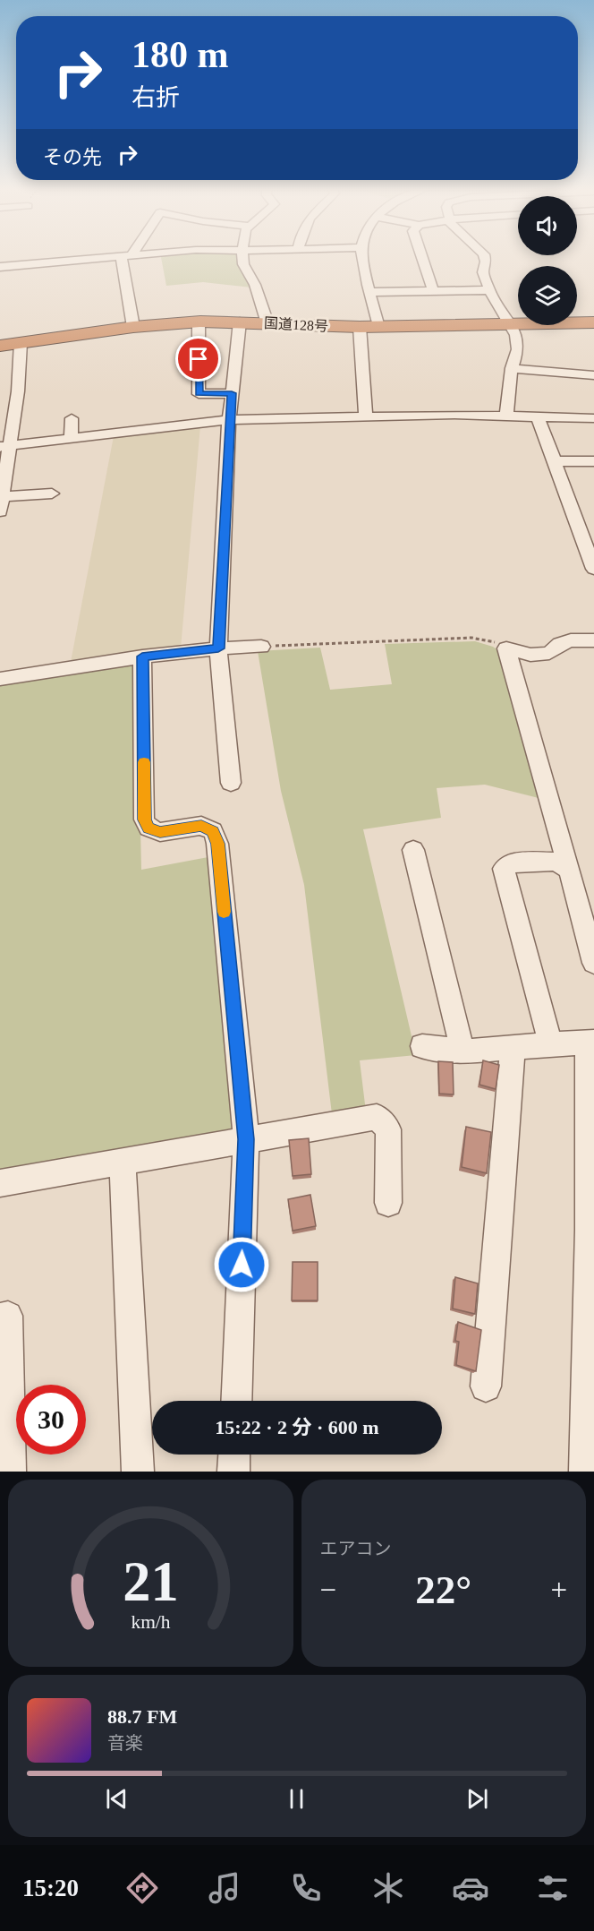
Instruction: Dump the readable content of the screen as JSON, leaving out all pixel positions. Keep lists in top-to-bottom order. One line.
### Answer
{"streets":{"highway":["国道128号"]},"page":{"turn":["180 m","右折"],"then":"その先","limit":"30","trip":"15:22 · 2 分 · 600 m","tile":"エアコン","heat":["−","22°","+"],"song":["88.7 FM","音楽"],"tabs":"15:20","gauge":["21","km/h"]}}
